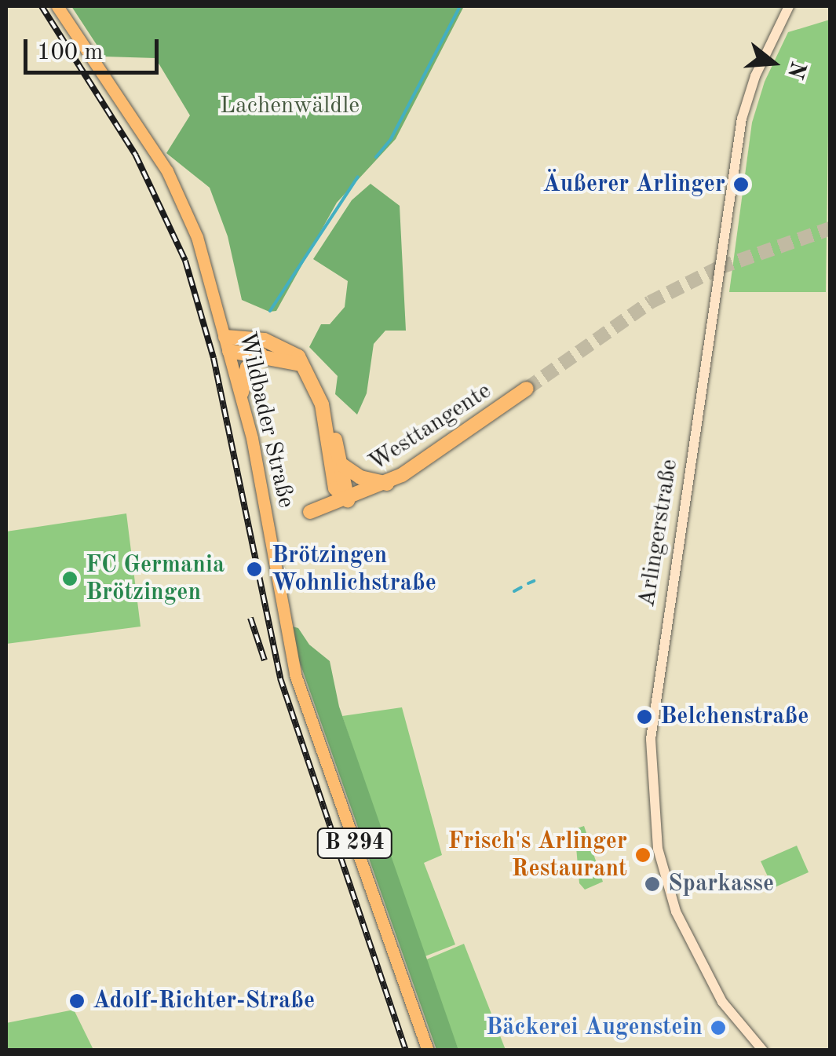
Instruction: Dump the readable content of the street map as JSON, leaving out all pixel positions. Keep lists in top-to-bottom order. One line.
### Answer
{"streets":{"highway":["Westtangente"],"main road":["Wildbader Straße","Arlingerstraße","B 294"]},"parks":["Lachenwäldle"],"places":["Äußerer Arlinger","Brötzingen Wohnlichstraße","FC Germania Brötzingen","Belchenstraße","Frisch's Arlinger Restaurant","Sparkasse","Adolf-Richter-Straße","Bäckerei Augenstein"],"scale_bar":"100 m","north":"right"}
